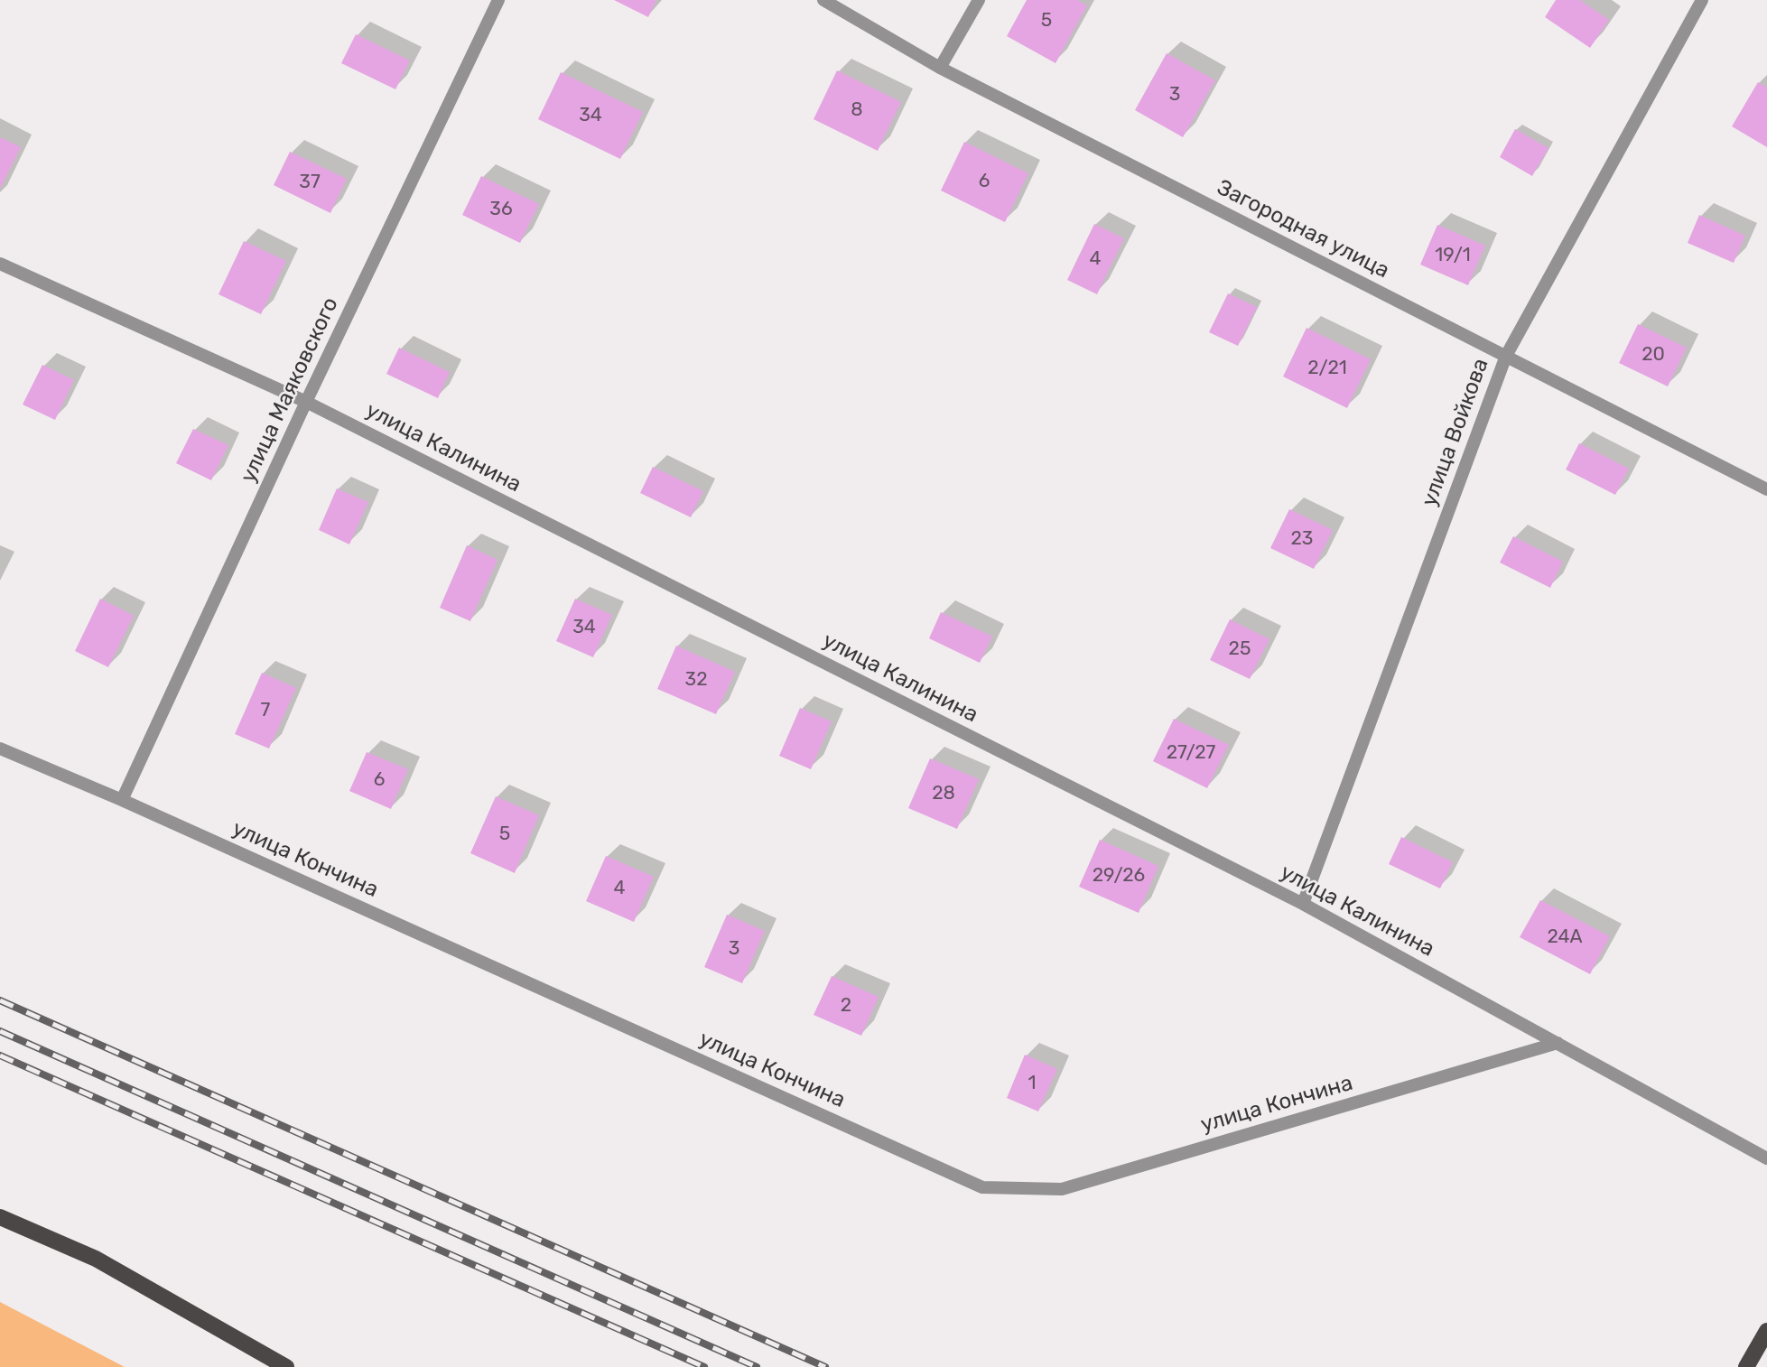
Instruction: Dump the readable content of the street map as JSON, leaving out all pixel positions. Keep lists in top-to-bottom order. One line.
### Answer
{"streets":{"street":["Загородная улица","улица Маяковского","улица Войкова","улица Калинина","улица Кончина"]},"crossings":[["Загородная улица","улица Войкова"],["улица Маяковского","улица Калинина"],["улица Маяковского","улица Кончина"],["улица Войкова","улица Калинина"],["улица Калинина","улица Кончина"]],"house_numbers":["5","3","8","34","6","37","36","19/1","4","20","2/21","23","34","25","32","7","27/27","6","28","5","29/26","4","24А","3","2","1"]}
